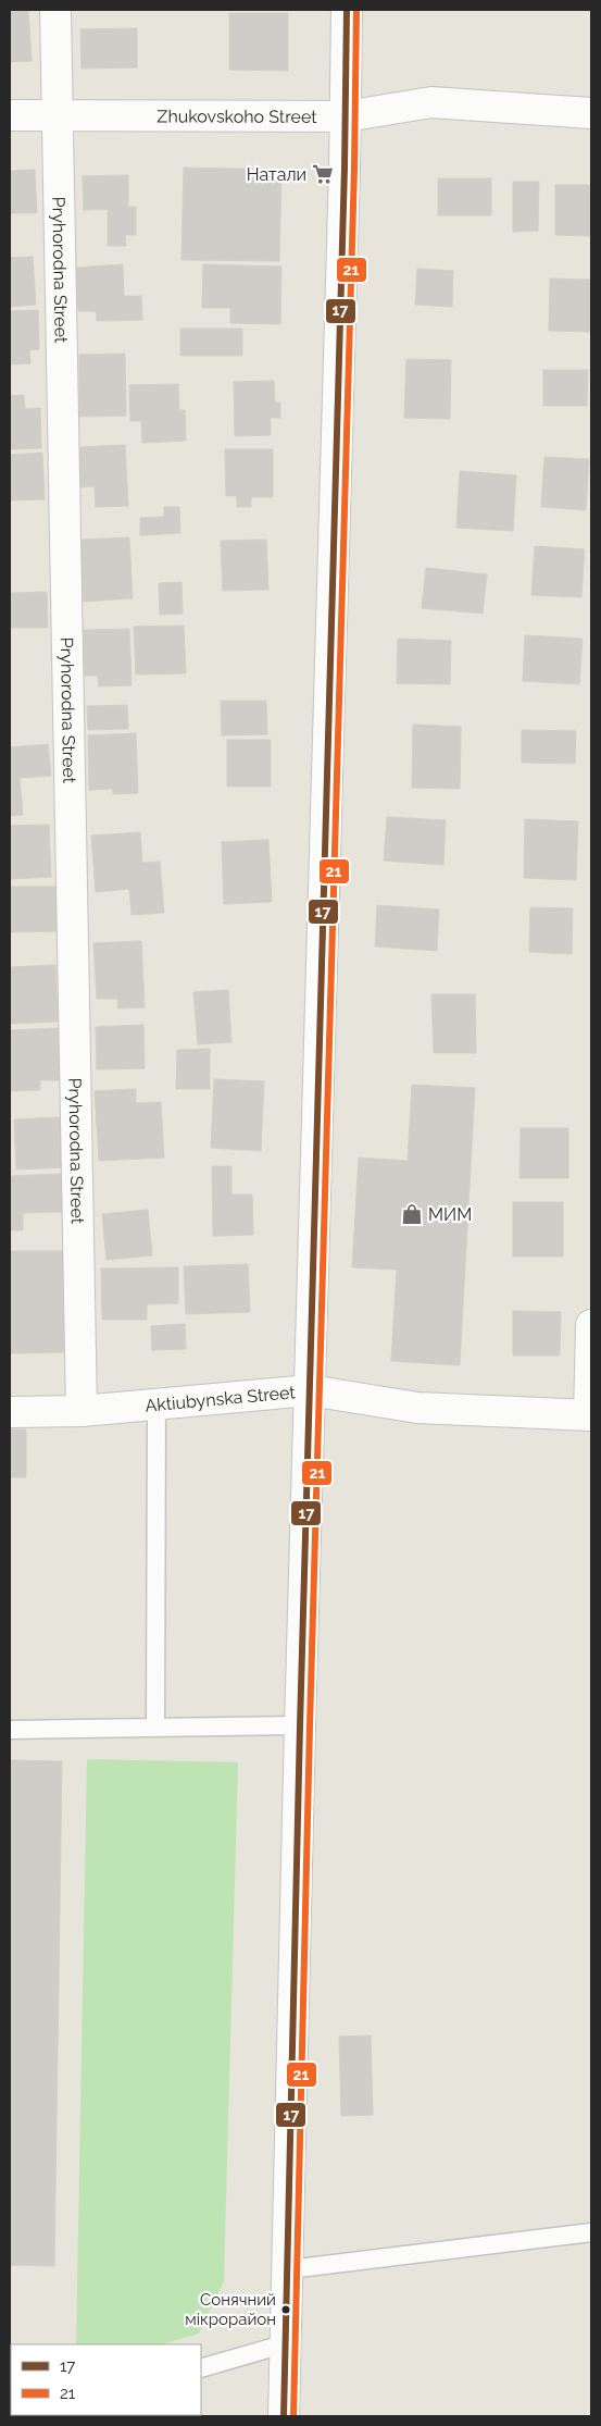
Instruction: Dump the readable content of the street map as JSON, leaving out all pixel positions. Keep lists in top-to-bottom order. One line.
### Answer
{"streets":{"street":["Zhukovskoho Street","Pryhorodna Street","Aktiubynska Street"]},"crossings":[["Zhukovskoho Street","Pryhorodna Street"],["Pryhorodna Street","Aktiubynska Street"]],"places":{"supermarket":["Натали"],"shop":["МИМ"],"other":["Сонячний мікрорайон"]},"lines":["transit line 17","transit line 21"],"legend":["17","21"]}
